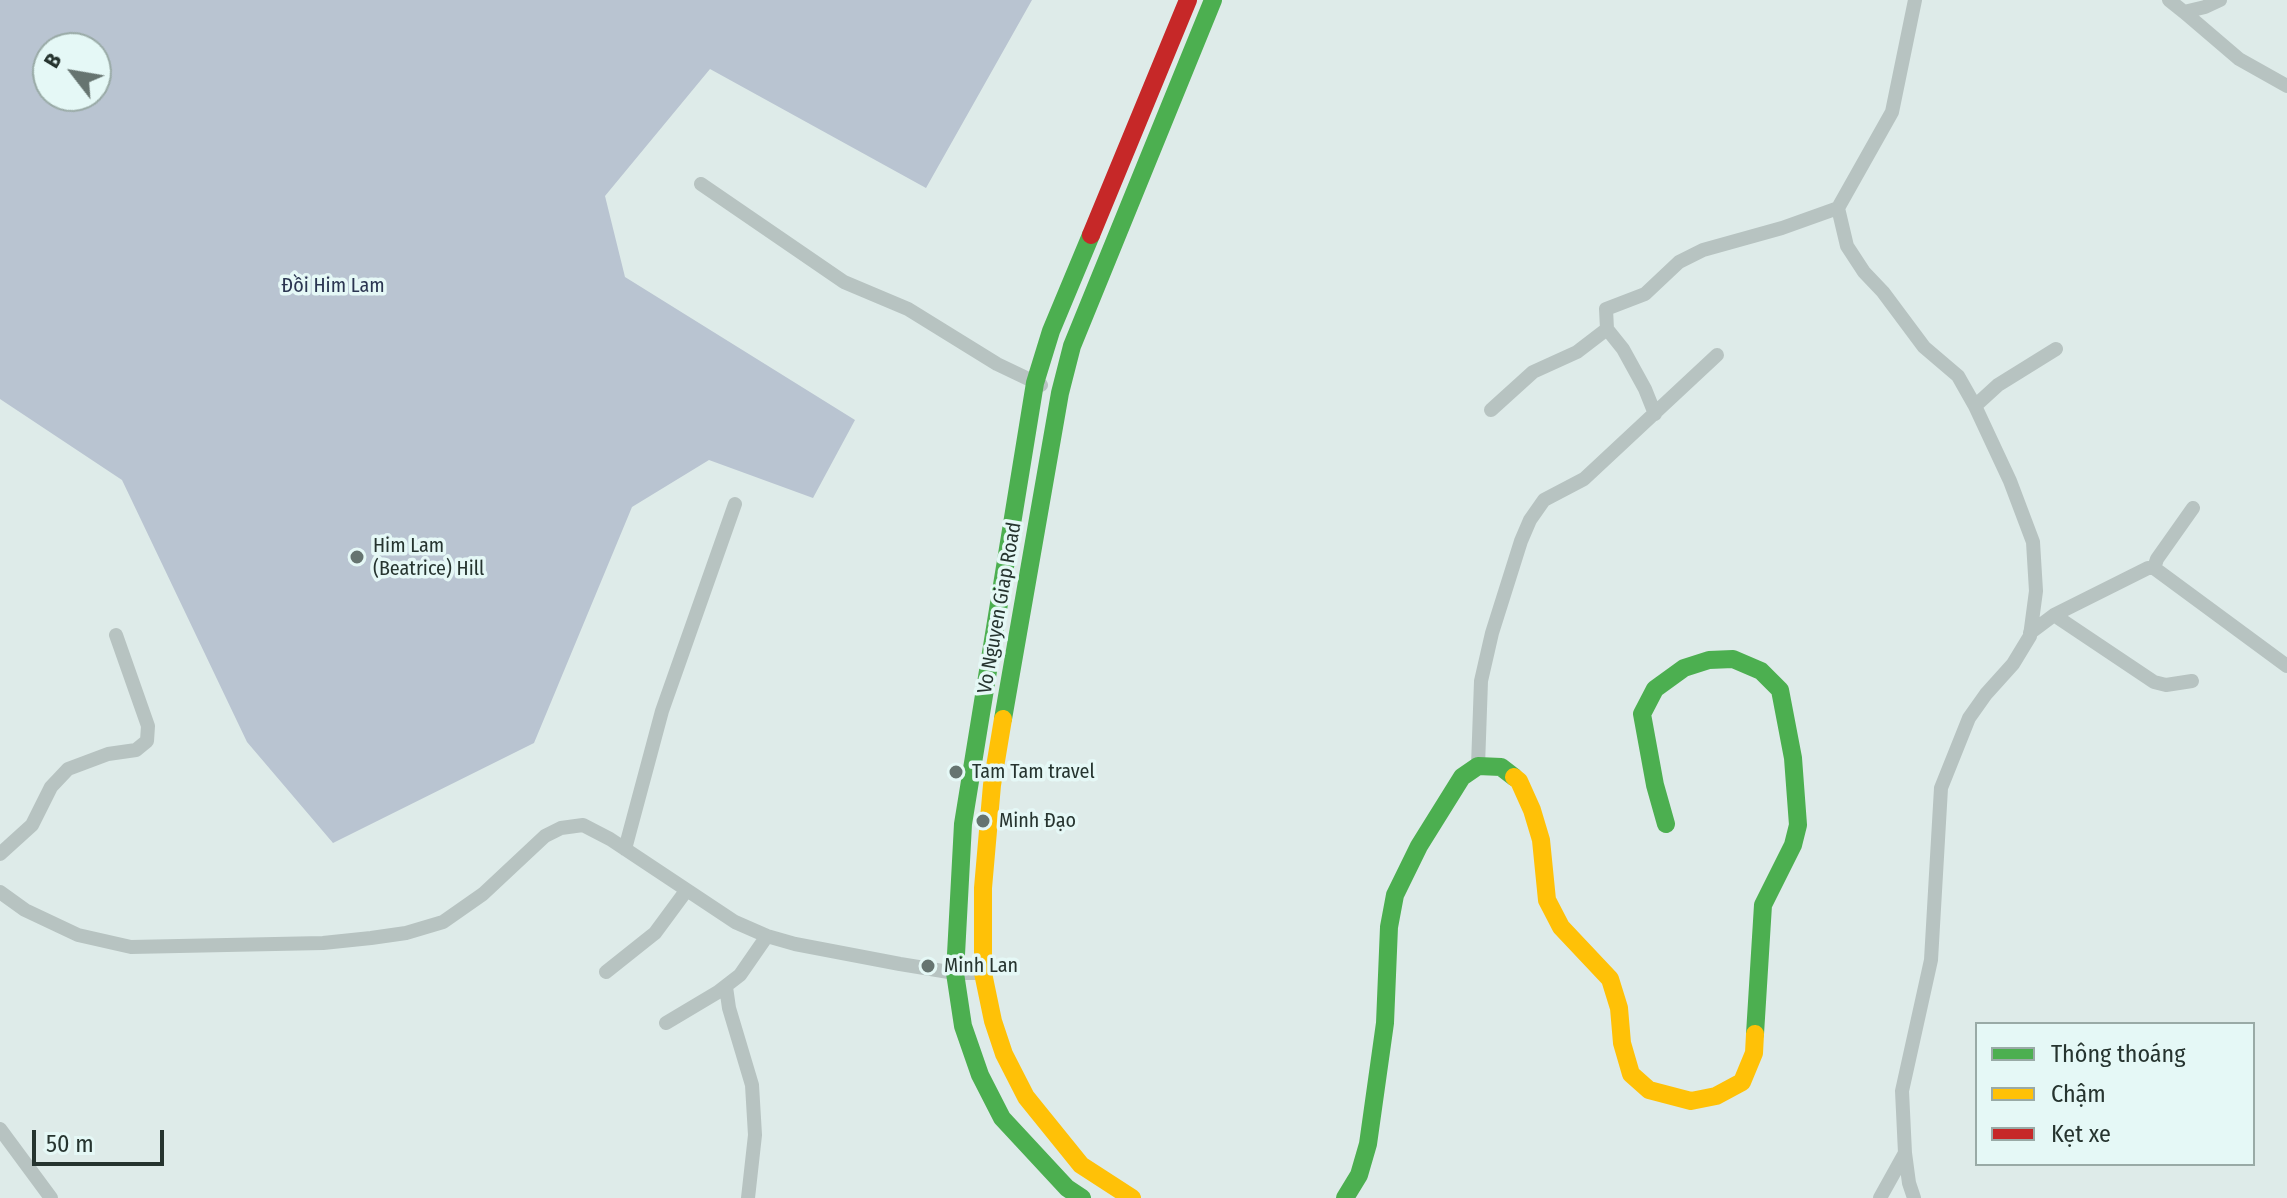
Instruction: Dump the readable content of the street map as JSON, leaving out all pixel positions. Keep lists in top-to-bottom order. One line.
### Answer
{"streets":{"main road":["Vo Nguyen Giap Road"]},"parks":["Đồi Him Lam"],"places":["Him Lam (Beatrice) Hill","Tam Tam travel","Minh Đạo","Minh Lan"],"legend":["Thông thoáng","Chậm","Kẹt xe"],"scale_bar":"50 m","north":"top left"}
